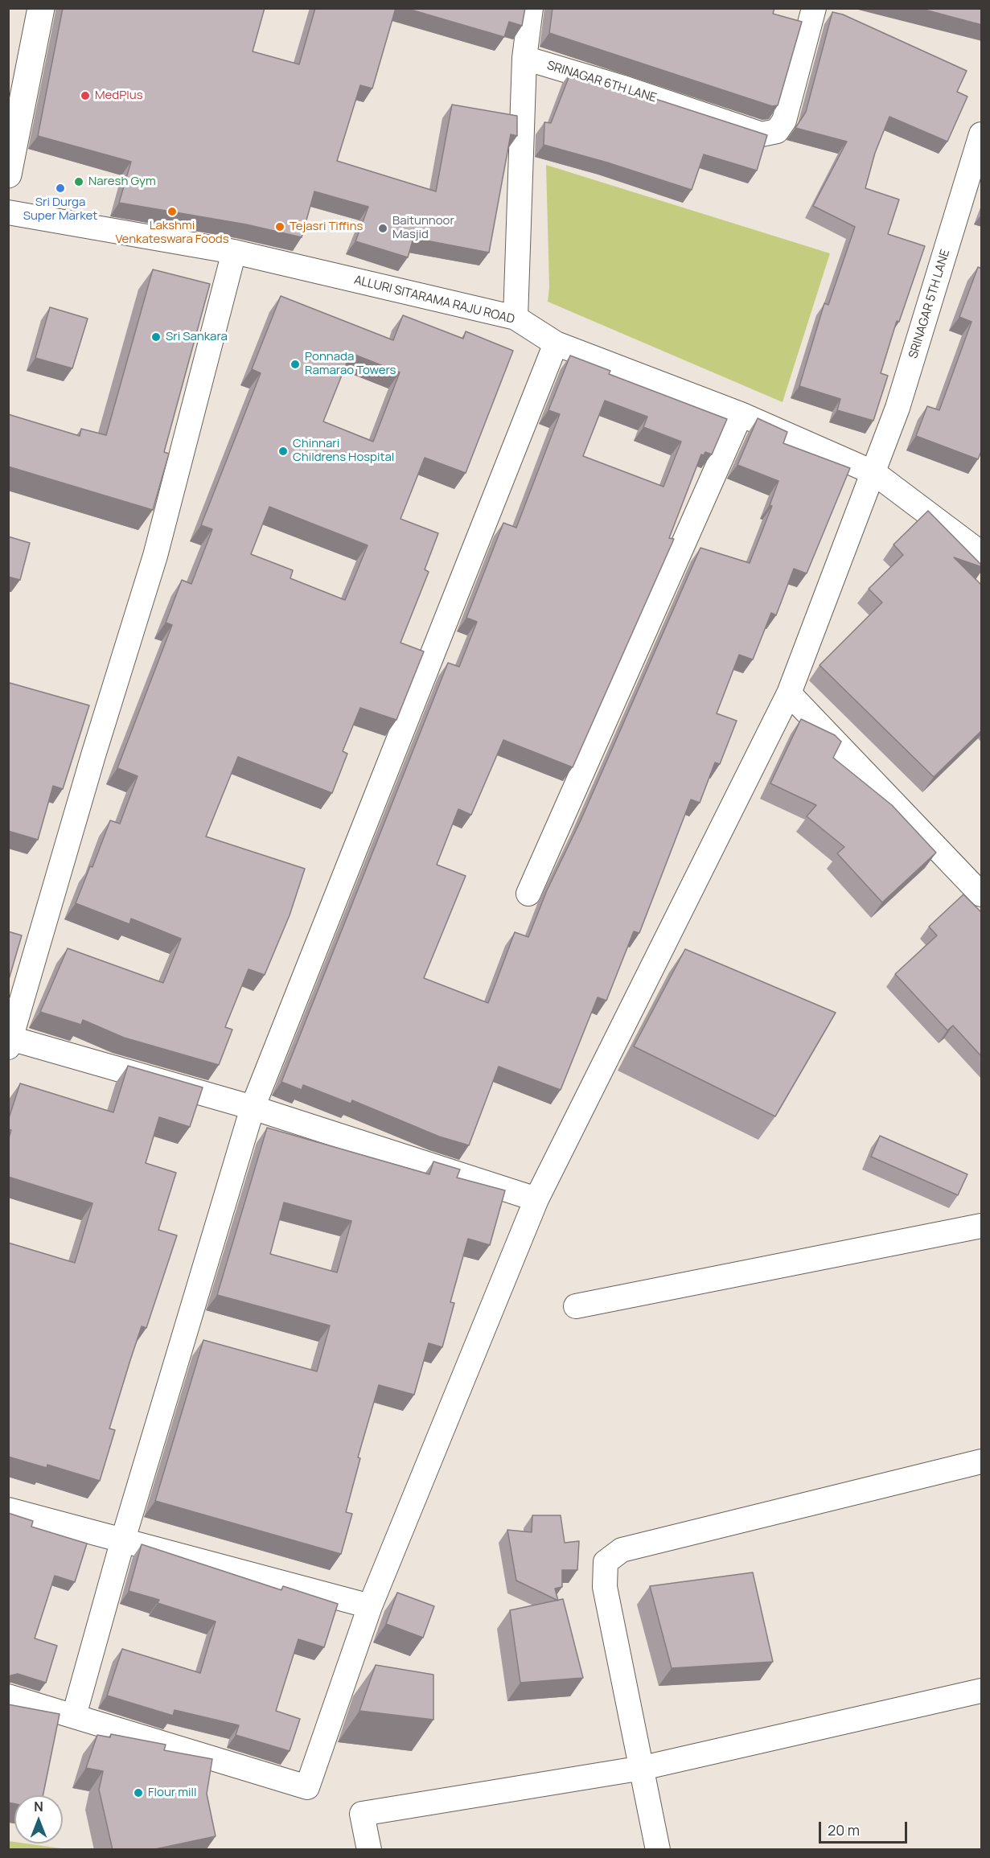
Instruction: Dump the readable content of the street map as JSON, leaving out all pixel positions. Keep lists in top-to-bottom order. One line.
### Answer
{"streets":{"street":["SRINAGAR 6TH LANE","ALLURI SITARAMA RAJU ROAD","SRINAGAR 5TH LANE"]},"crossings":[["ALLURI SITARAMA RAJU ROAD","SRINAGAR 5TH LANE"]],"places":["MedPlus","Naresh Gym","Sri Durga Super Market","Lakshmi Venkateswara Foods","Tejasri Tiffins","Baitunnoor Masjid","Sri Sankara","Ponnada Ramarao Towers","Chinnari Childrens Hospital","Flour mill"],"scale_bar":"20 m","north":"top"}
